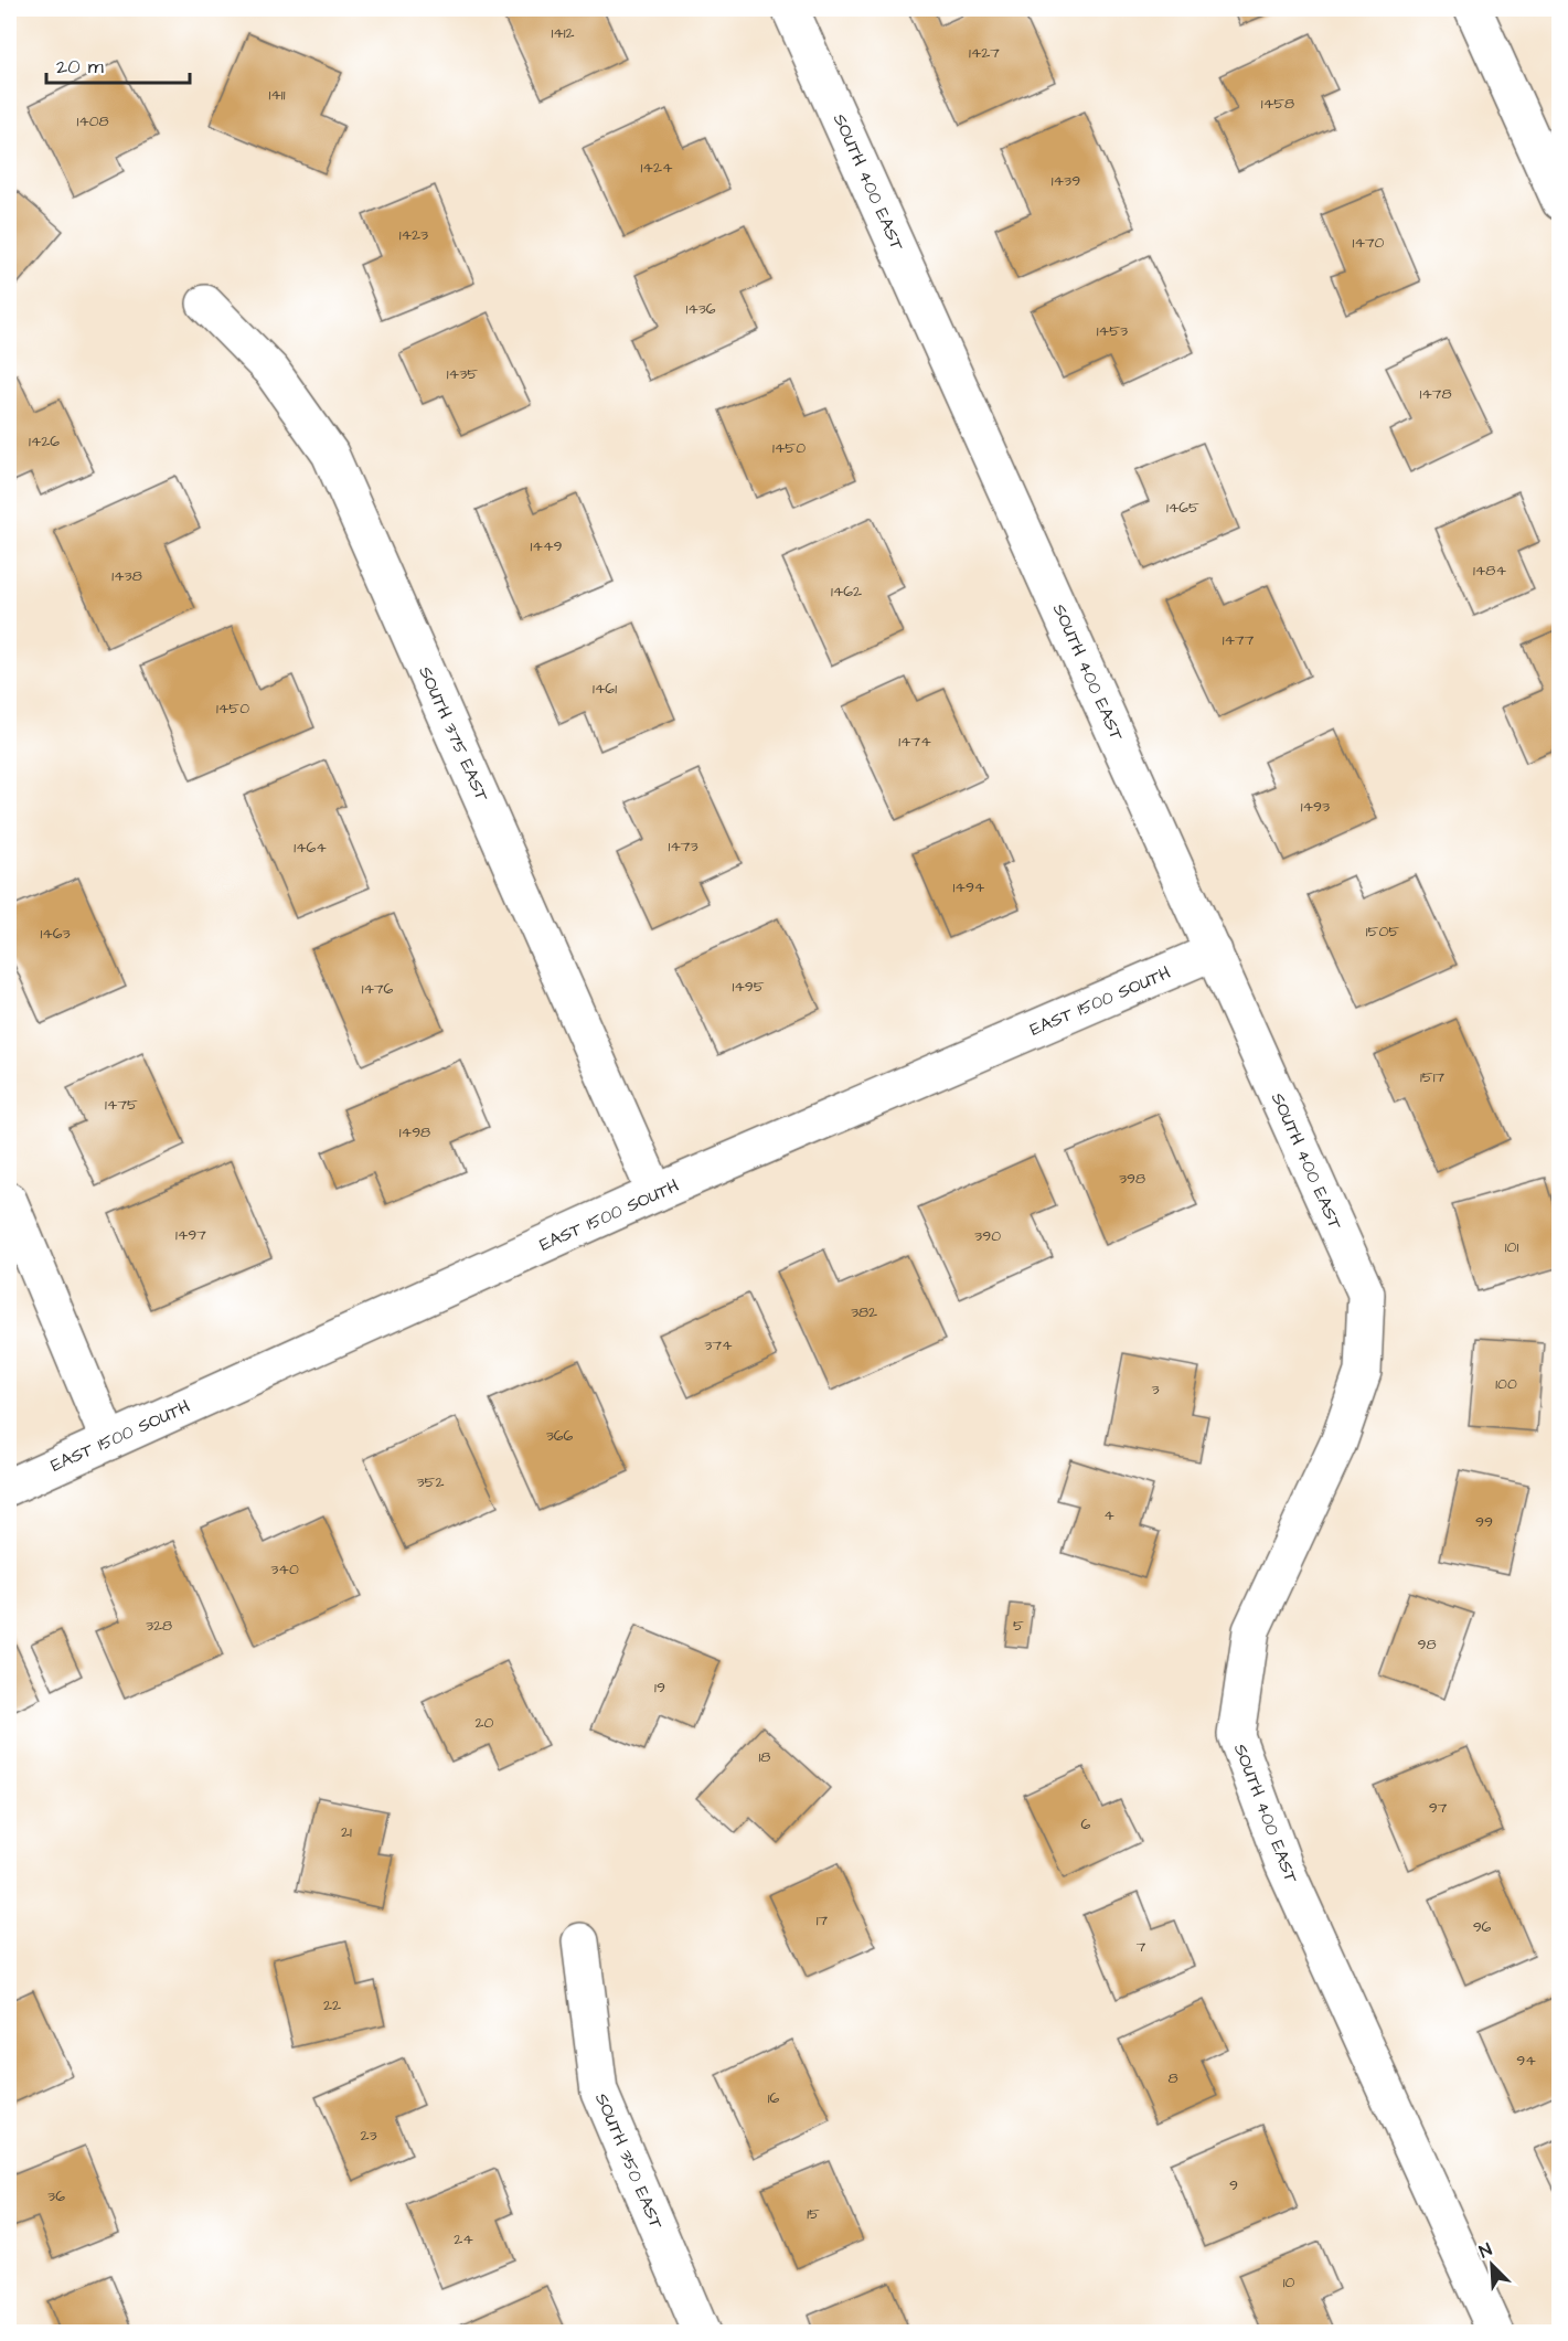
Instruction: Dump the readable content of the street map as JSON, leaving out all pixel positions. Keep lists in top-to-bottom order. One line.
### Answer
{"streets":{"street":["SOUTH 400 EAST","SOUTH 375 EAST","EAST 1500 SOUTH","SOUTH 350 EAST"]},"crossings":[["SOUTH 400 EAST","EAST 1500 SOUTH"],["SOUTH 375 EAST","EAST 1500 SOUTH"]],"house_numbers":["1412","1427","1411","1458","1408","1424","1439","1423","1470","1436","1453","1435","1478","1426","1450","1465","1449","1484","1438","1462","1477","1461","1450","1474","1493","1473","1464","1494","1505","1463","1495","1476","1517","1475","1498","398","1497","390","101","382","374","100","3","366","352","4","99","340","328","5","98","19","20","18","97","6","21","17","96","7","22","94","8","16","23","9","36","15","24","10"],"scale_bar":"20 m","north":"top left"}
